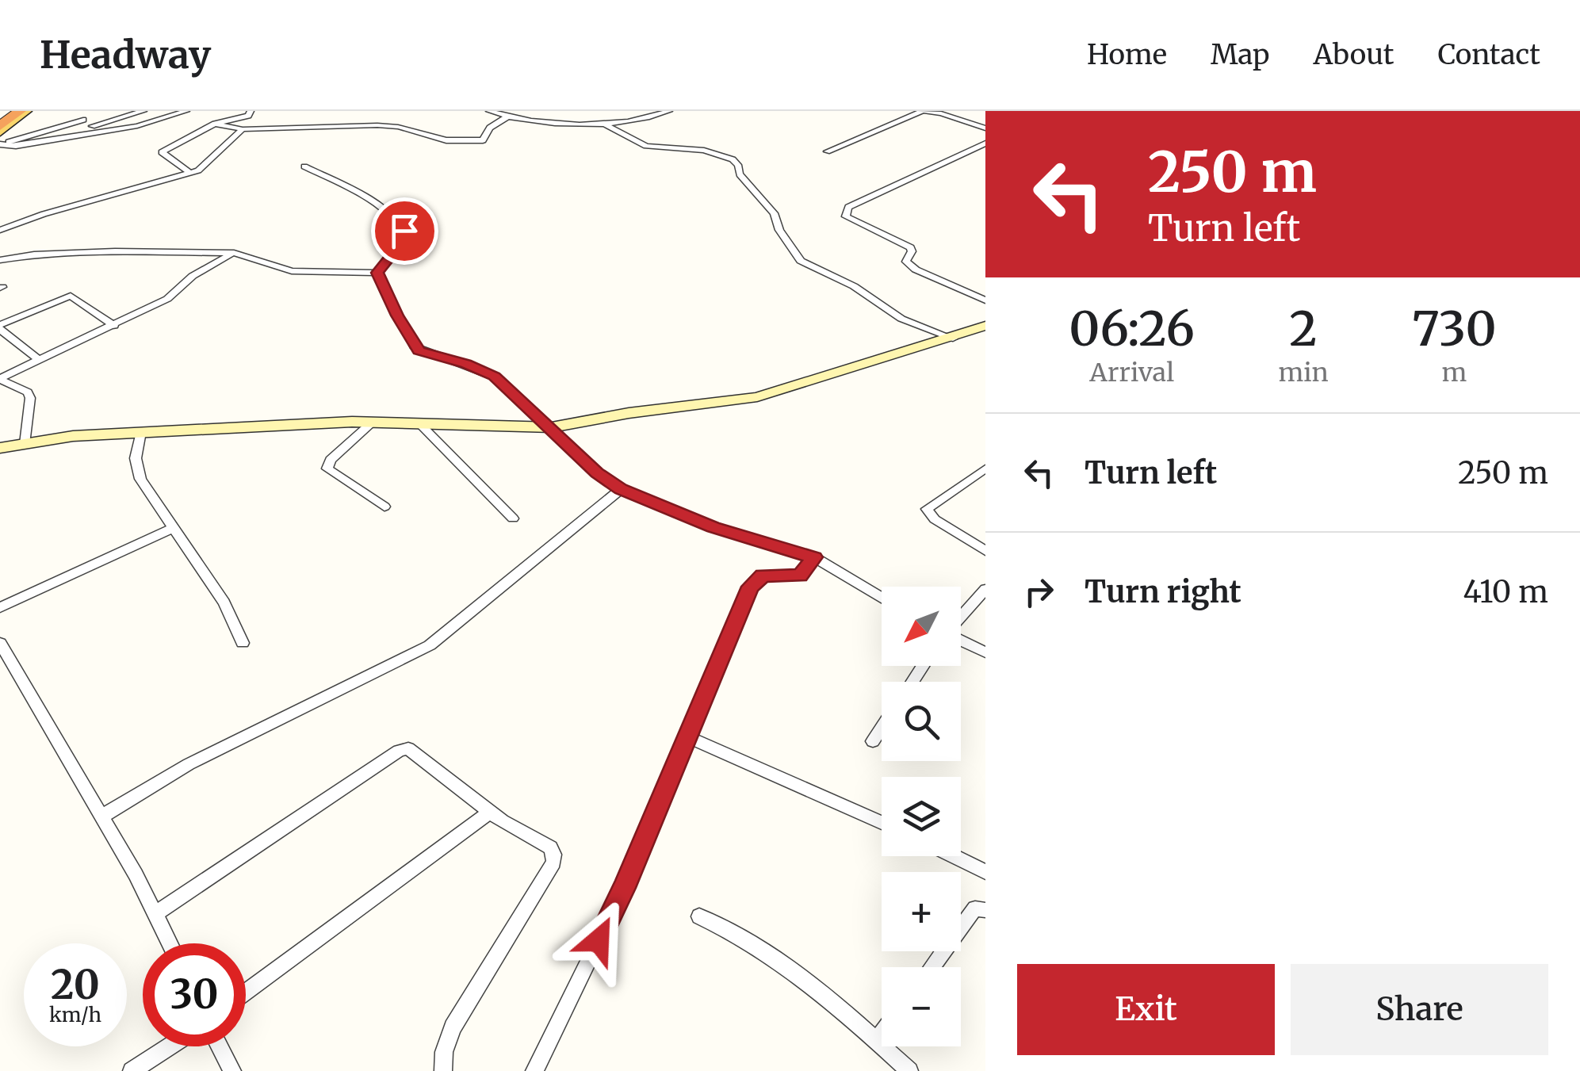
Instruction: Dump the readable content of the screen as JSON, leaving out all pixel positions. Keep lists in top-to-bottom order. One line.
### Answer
{"north":"bottom left","page":{"header":"Headway","nav":["Home","Map","About","Contact"],"turn":["250 m","Turn left"],"eta":["06:26","Arrival","2","min","730","m"],"list":[{"name":"Turn left","value":"250 m"},{"name":"Turn right","value":"410 m"}],"map_buttons":["+","−"],"speed":"20 km/h","limit":"30","buttons":["Exit","Share"]}}
